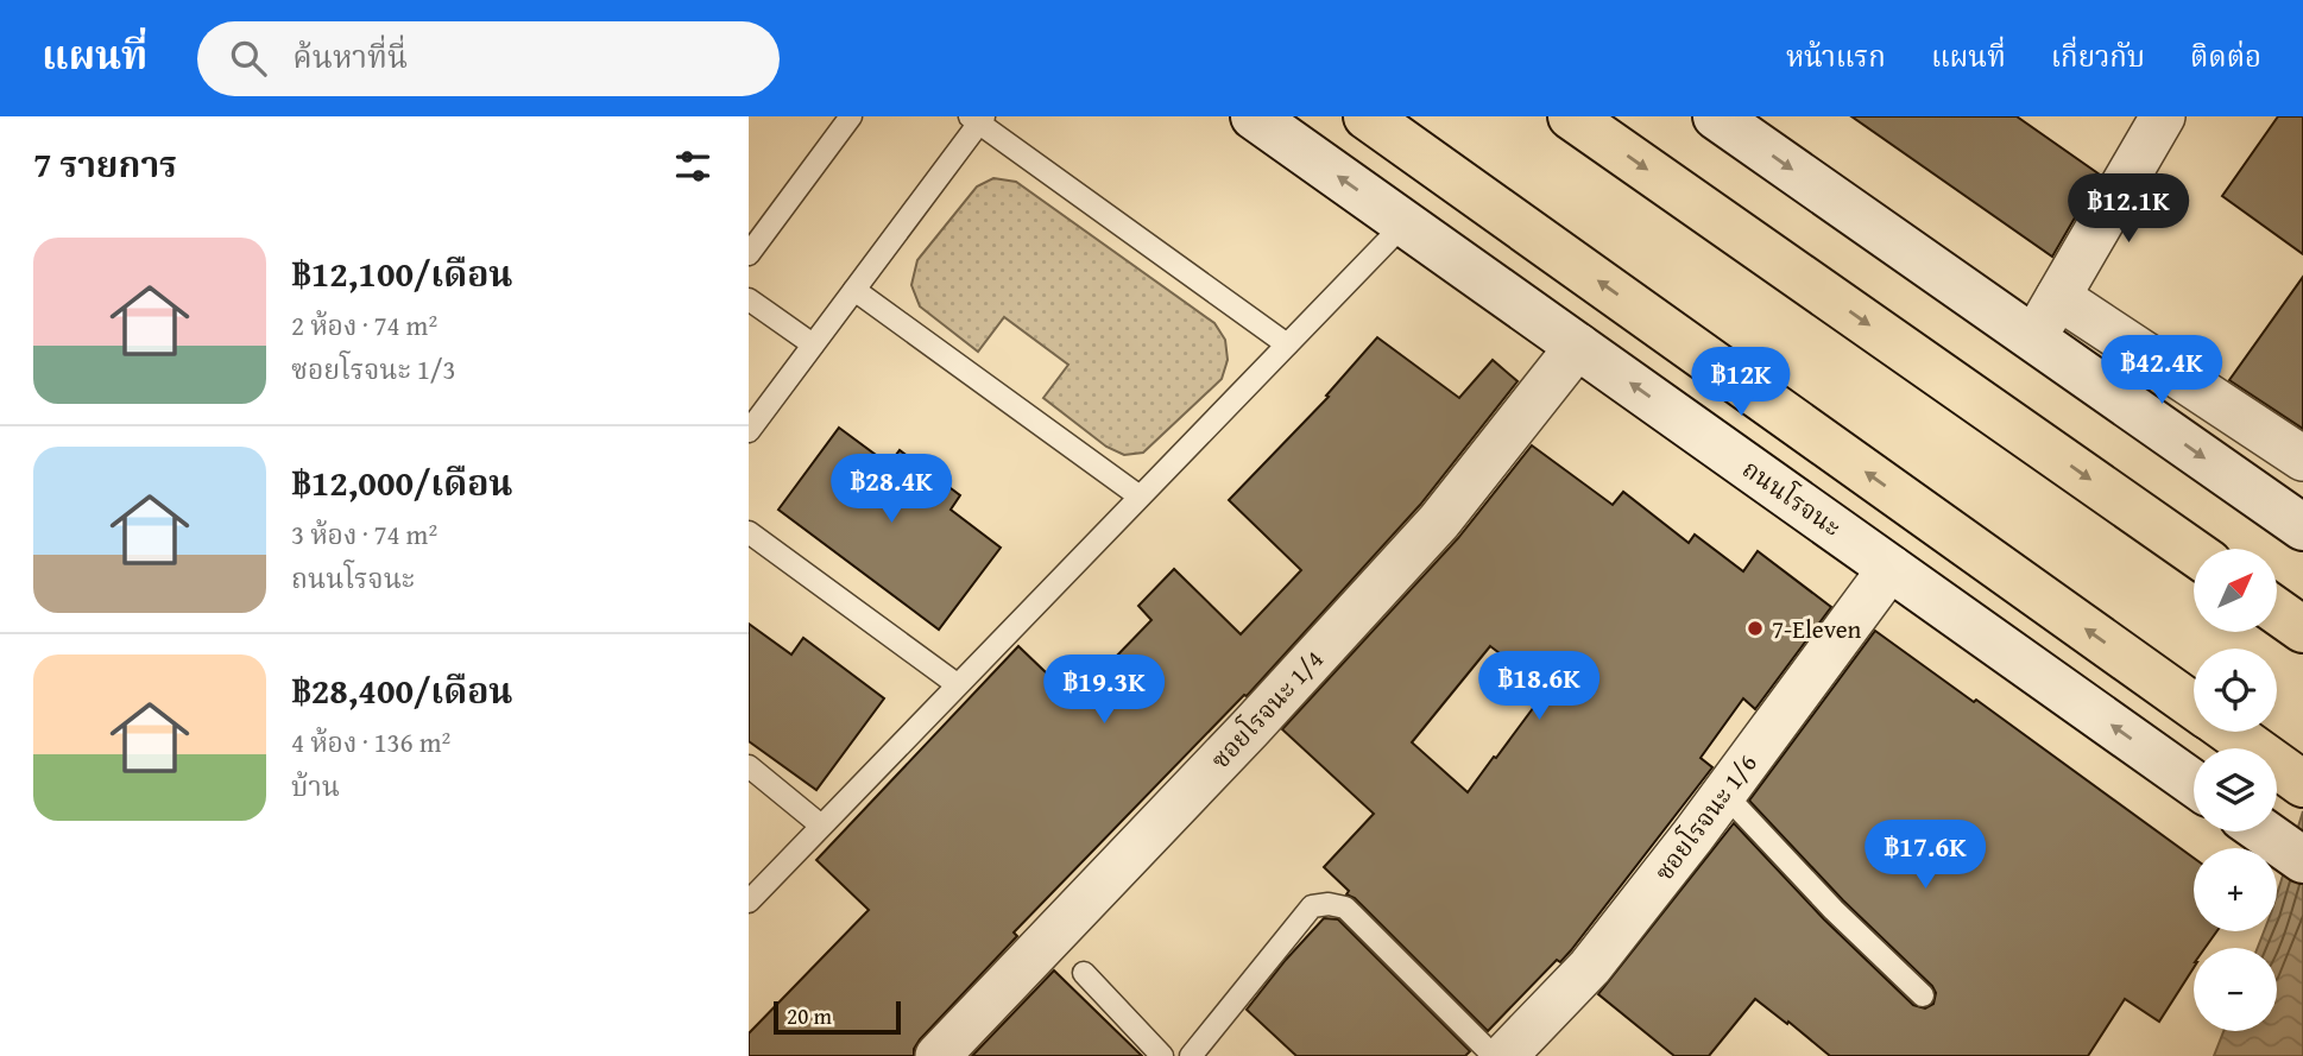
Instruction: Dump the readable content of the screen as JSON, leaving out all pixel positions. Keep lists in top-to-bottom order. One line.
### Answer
{"streets":{"main road":["ถนนโรจนะ"],"street":["ซอยโรจนะ 1/4","ซอยโรจนะ 1/6"]},"crossings":[["ถนนโรจนะ","ซอยโรจนะ 1/4"],["ถนนโรจนะ","ซอยโรจนะ 1/6"]],"places":["7-Eleven"],"scale_bar":"20 m","north":"top right","page":{"header":"แผนที่","search":"ค้นหาที่นี่","nav":["หน้าแรก","แผนที่","เกี่ยวกับ","ติดต่อ"],"heading":"7 รายการ","price":["฿12.1K","฿42.4K","฿12K","฿28.4K","฿18.6K","฿19.3K","฿17.6K"],"list":[{"name":"฿12,100/เดือน","note":"2 ห้อง · 74 m² · ซอยโรจนะ 1/3"},{"name":"฿12,000/เดือน","note":"3 ห้อง · 74 m² · ถนนโรจนะ"},{"name":"฿28,400/เดือน","note":"4 ห้อง · 136 m² · บ้าน"}],"map_buttons":["+","−"],"scale":"20 m"}}
